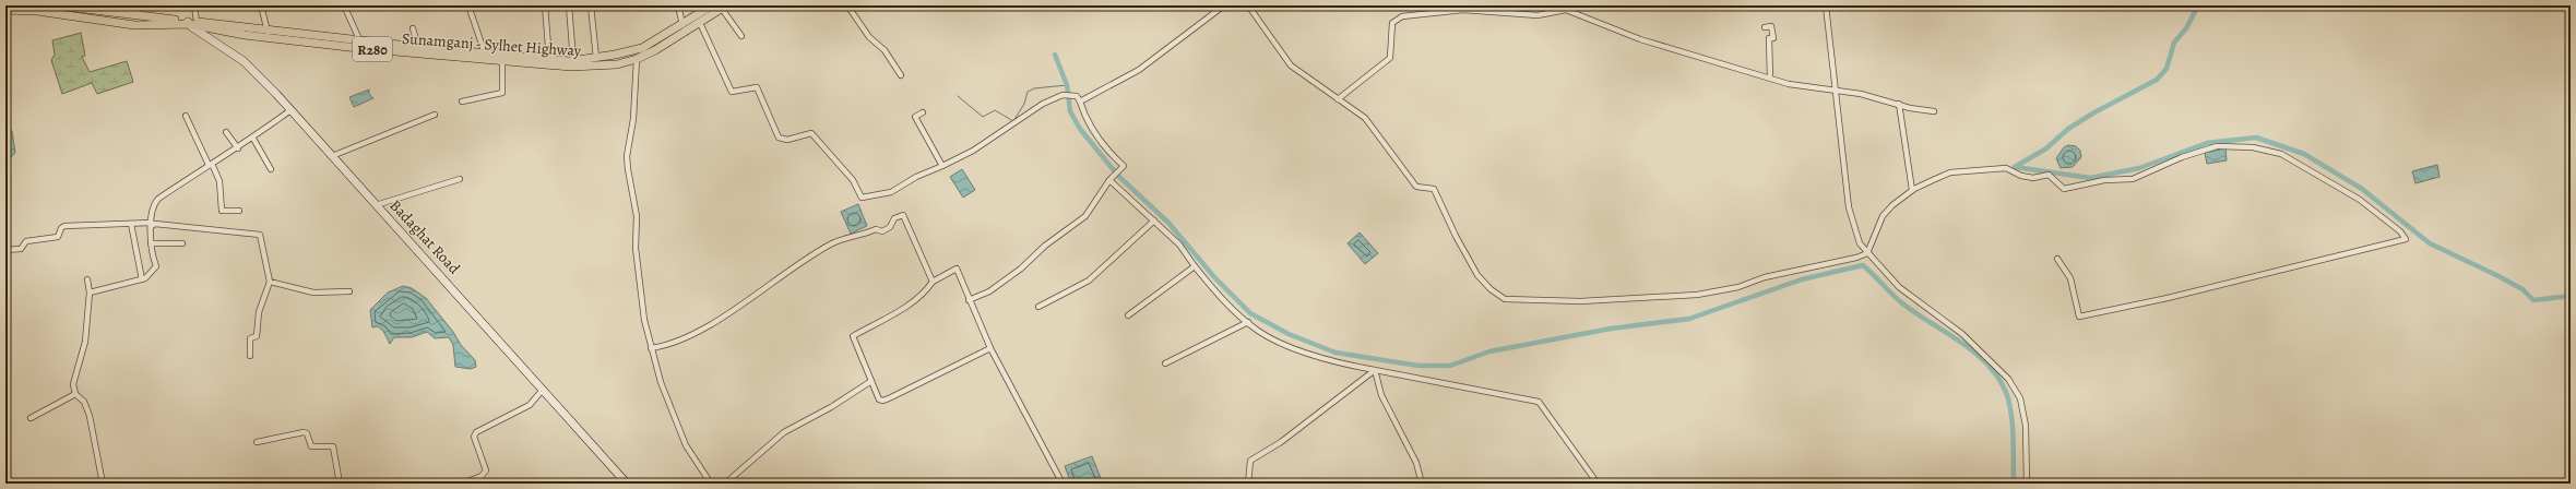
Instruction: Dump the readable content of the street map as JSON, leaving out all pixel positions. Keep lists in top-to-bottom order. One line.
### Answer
{"streets":{"main road":["Sunamganj - Sylhet Highway","R280","Badaghat Road"]},"crossings":[["Sunamganj - Sylhet Highway","Badaghat Road"]]}
